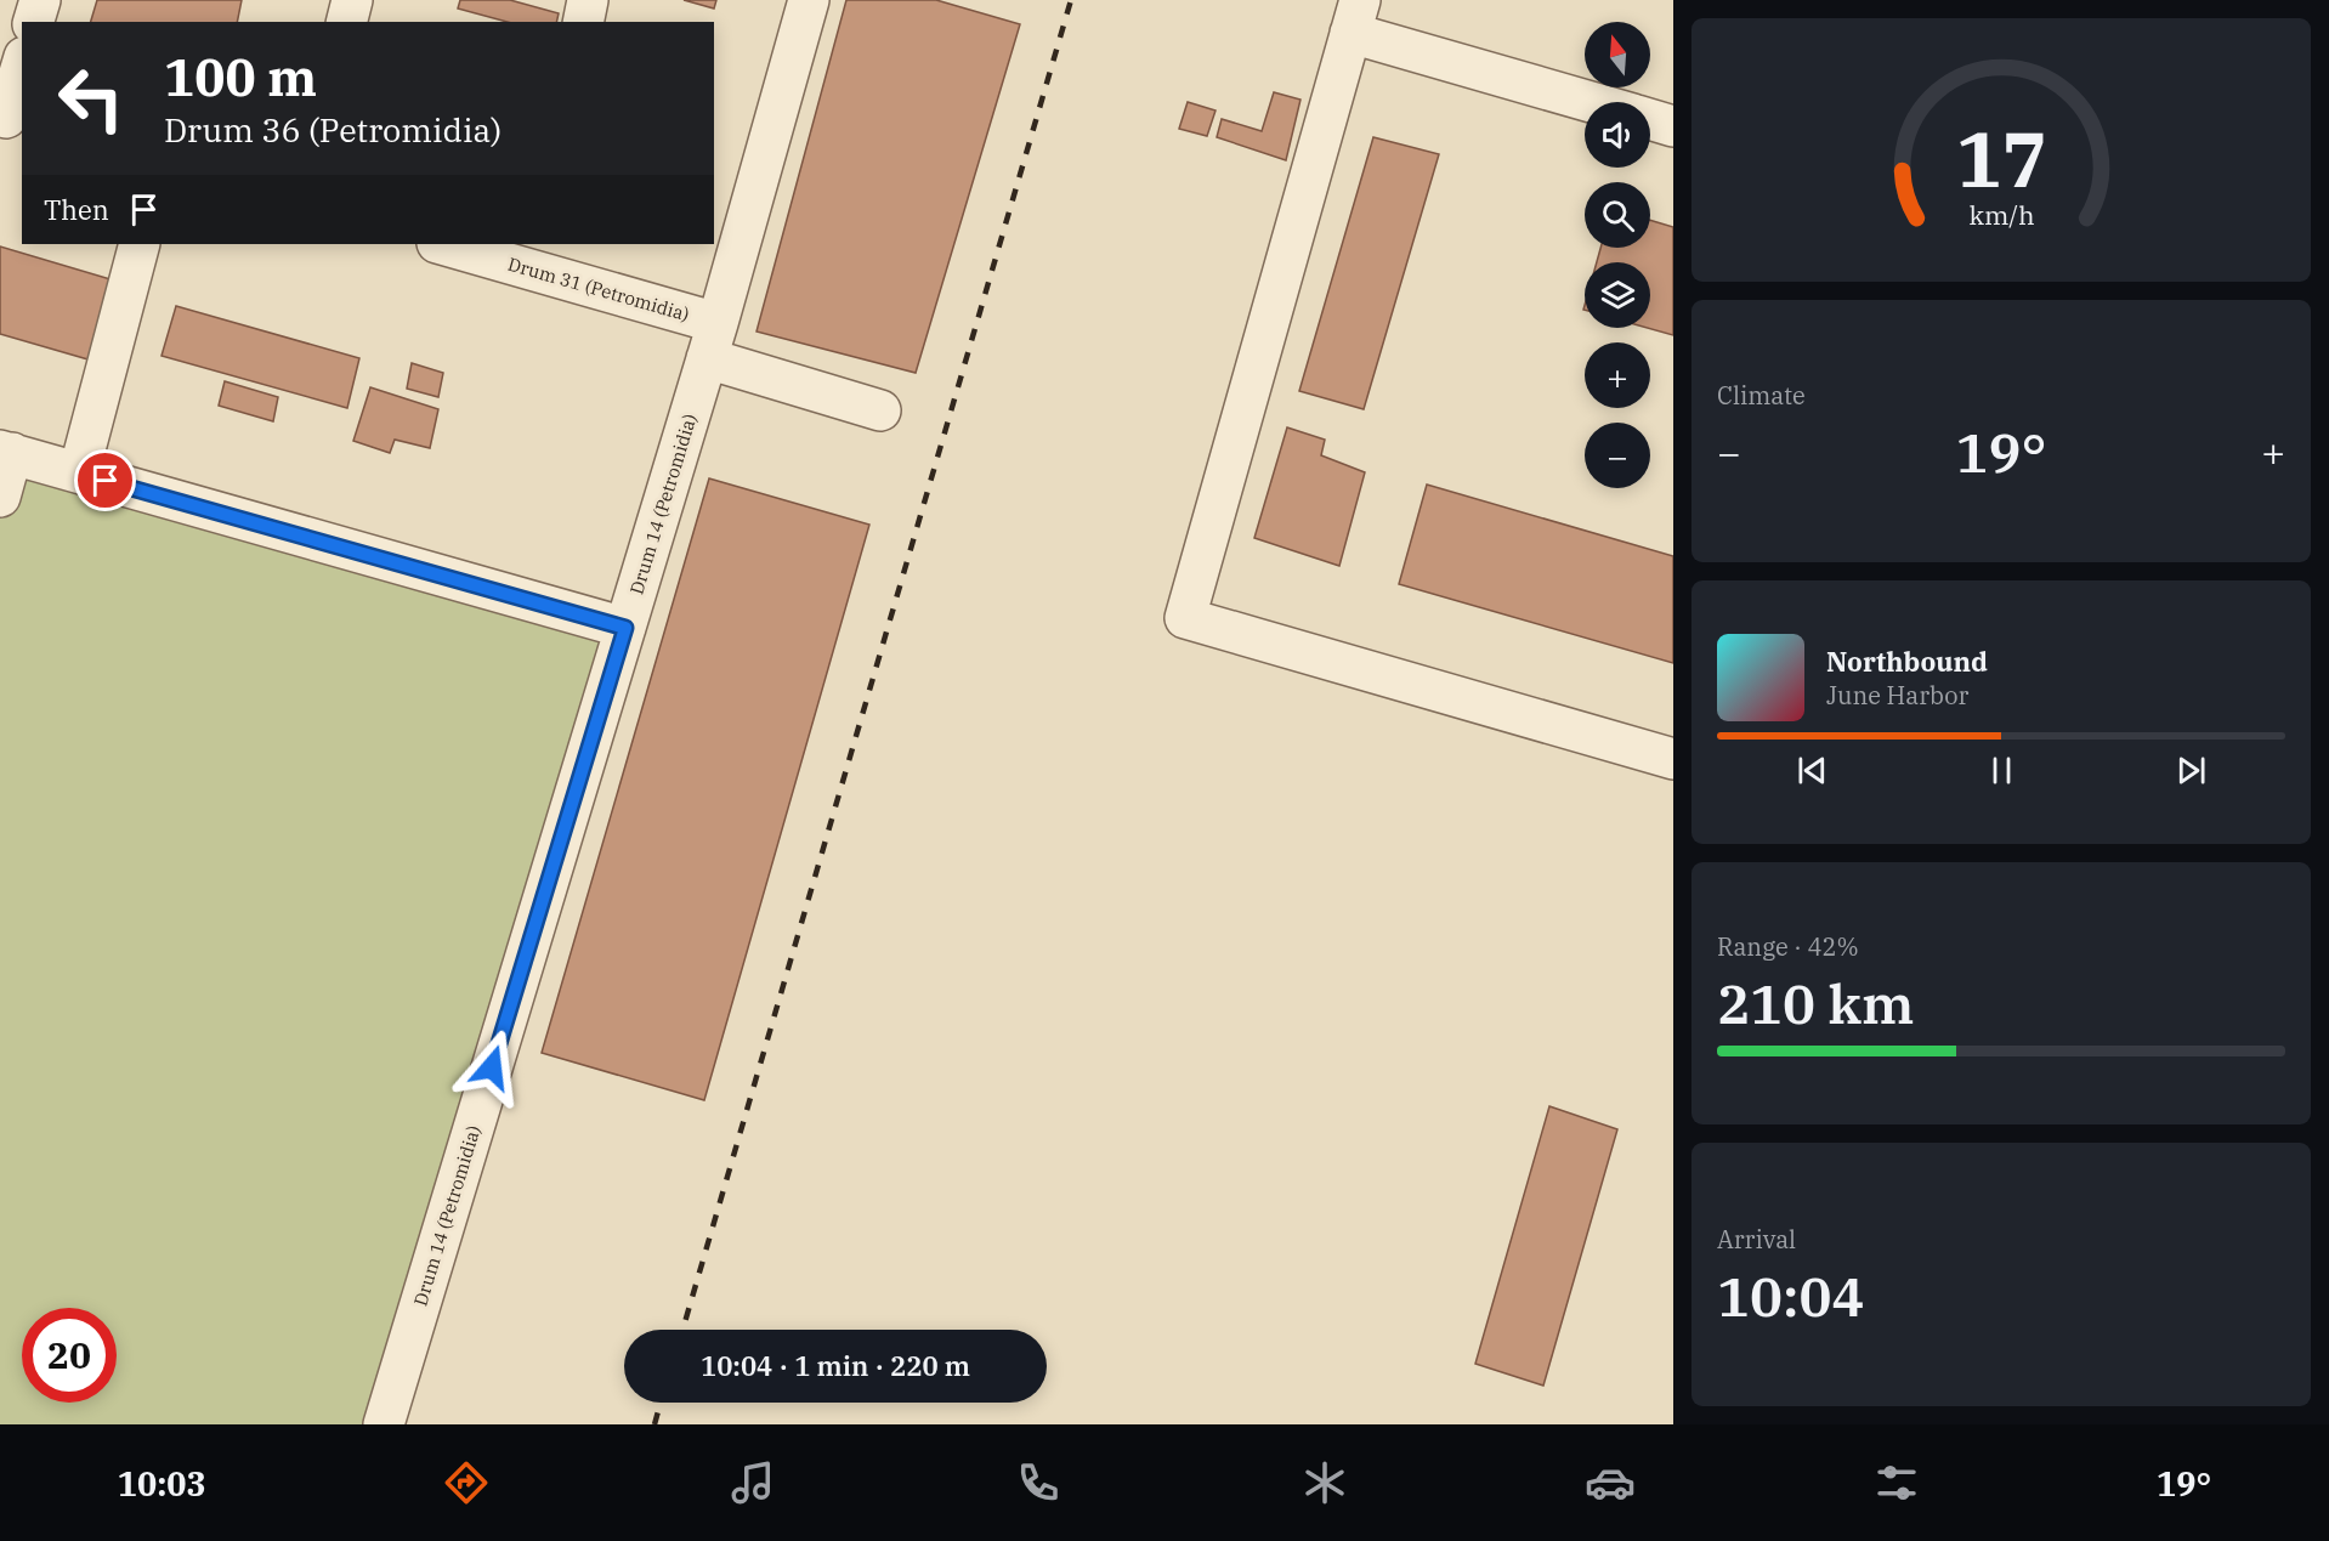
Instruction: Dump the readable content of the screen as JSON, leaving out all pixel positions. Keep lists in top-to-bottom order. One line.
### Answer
{"streets":{"lane":["Drum 31 (Petromidia)","Drum 14 (Petromidia)"]},"crossings":[["Drum 31 (Petromidia)","Drum 14 (Petromidia)"]],"north":"top","page":{"map_buttons":["+","−"],"turn":["100 m","Drum 36 (Petromidia)"],"then":"Then","tile":["Climate",["Range · 42%","210 km"],["Arrival","10:04"]],"heat":["−","19°","+"],"song":["Northbound","June Harbor"],"limit":"20","trip":"10:04 · 1 min · 220 m","tabs":["10:03","19°"],"gauge":["17","km/h"]}}
